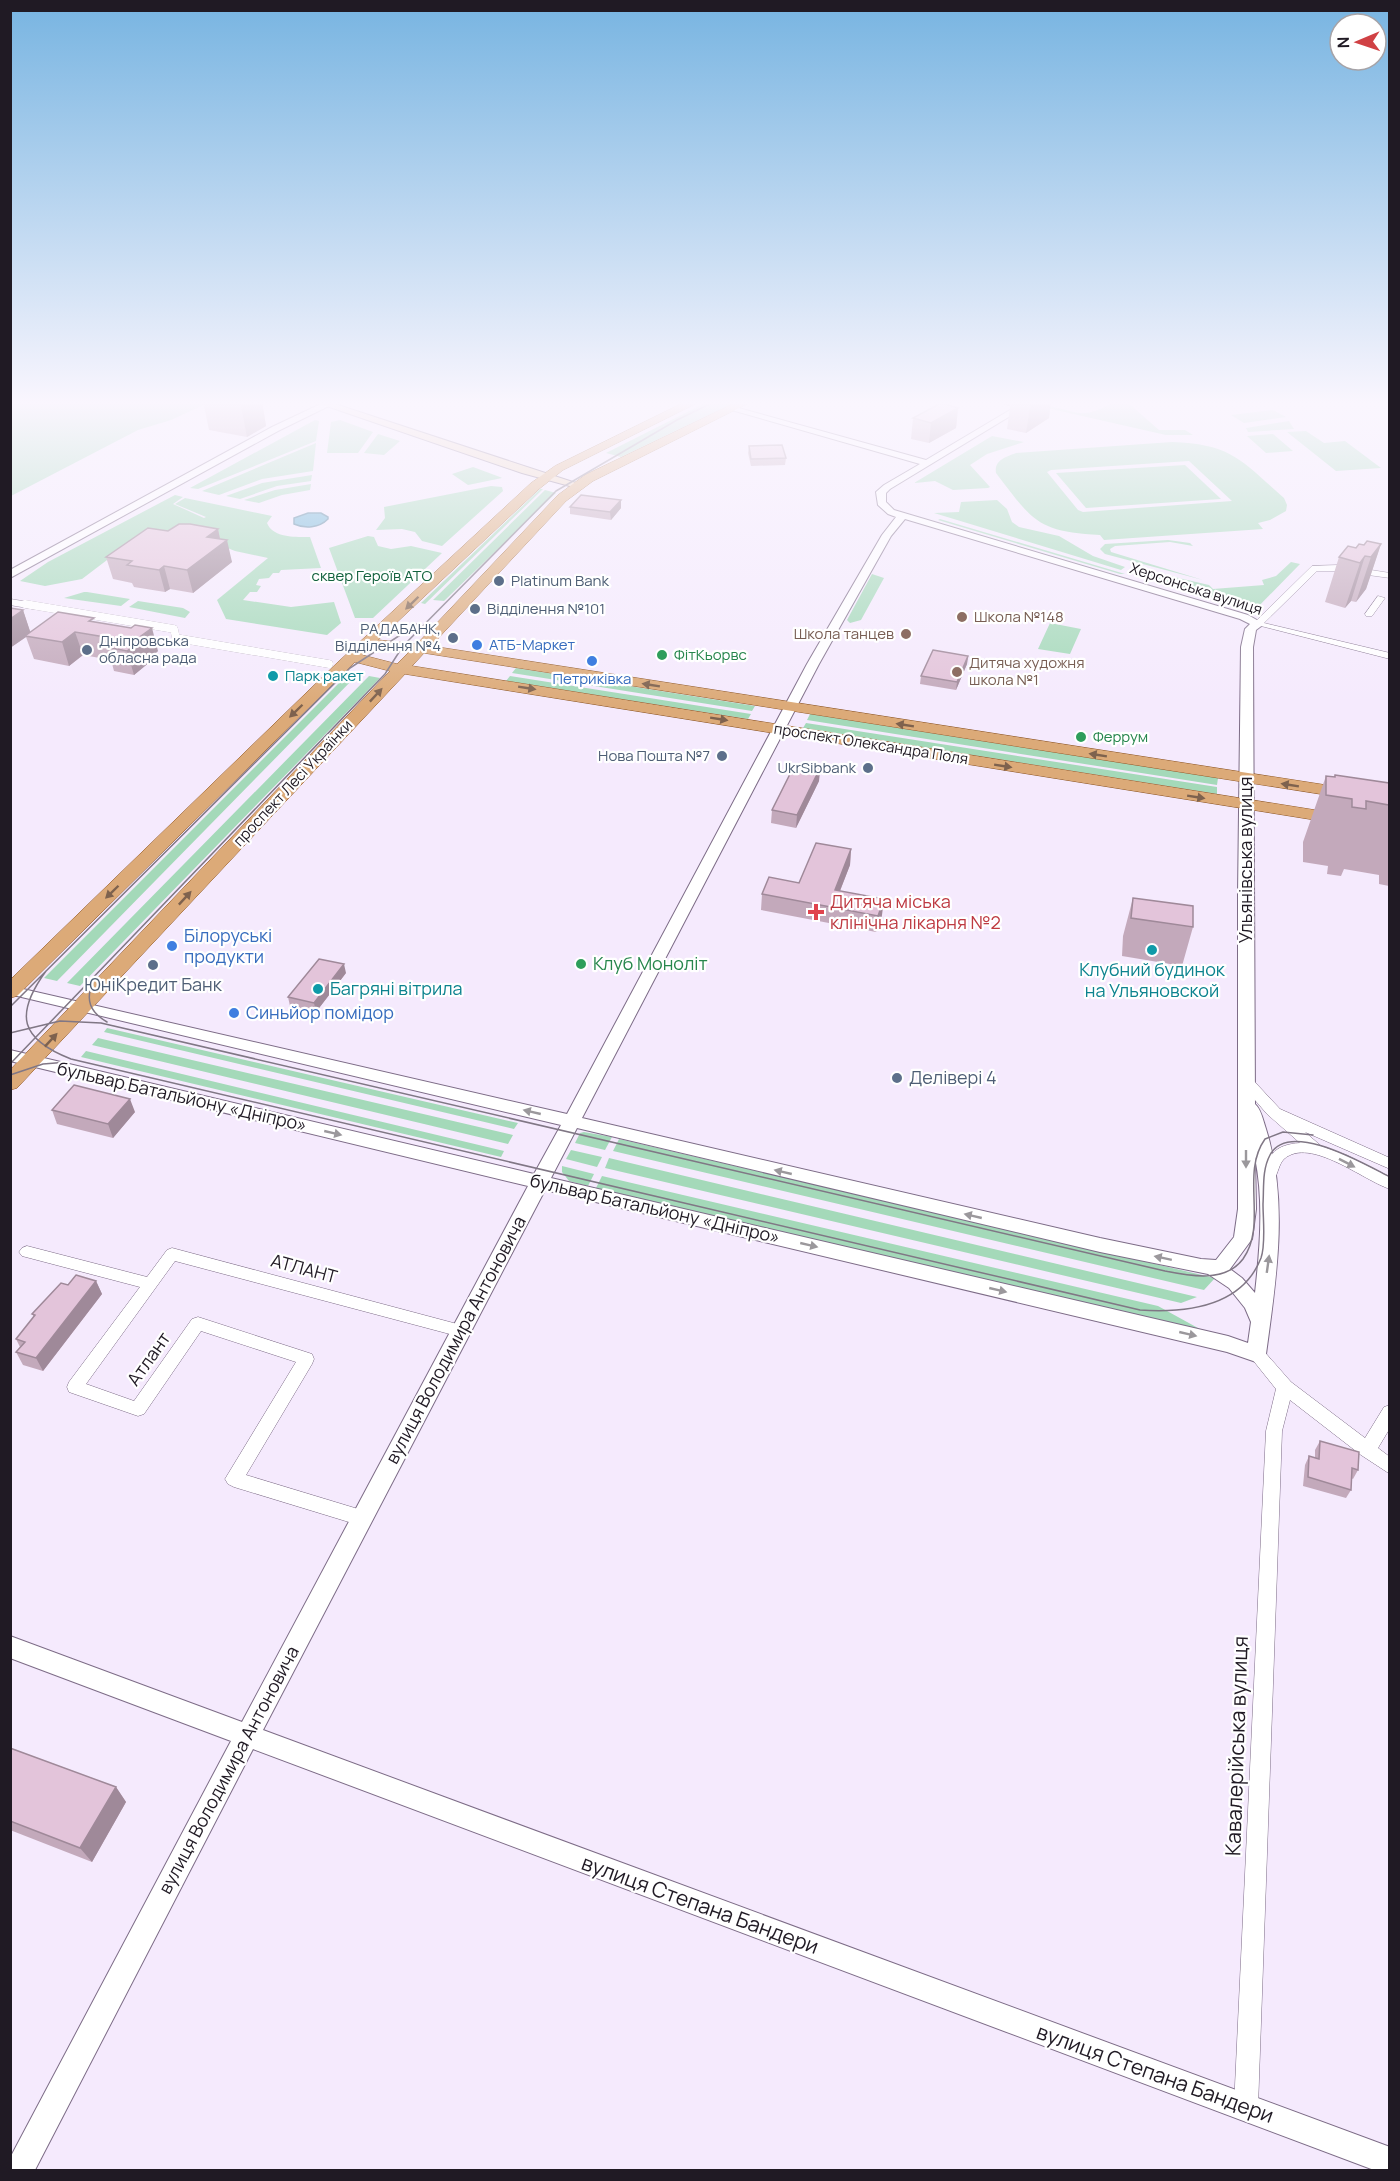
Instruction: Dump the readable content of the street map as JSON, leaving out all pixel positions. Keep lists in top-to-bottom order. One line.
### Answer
{"streets":{"main road":["проспект Олександра Поля","проспект Лесі Українки"],"street":["Херсонська вулиця","Ульянівська вулиця","бульвар Батальйону «Дніпро»","АТЛАНТ","вулиця Володимира Антоновича","Атлант","Кавалерійська вулиця","вулиця Степана Бандери"]},"crossings":[["Херсонська вулиця","Ульянівська вулиця"],["Херсонська вулиця","вулиця Володимира Антоновича"],["проспект Олександра Поля","проспект Лесі Українки"],["проспект Олександра Поля","Ульянівська вулиця"],["проспект Олександра Поля","вулиця Володимира Антоновича"],["проспект Лесі Українки","бульвар Батальйону «Дніпро»"],["Ульянівська вулиця","бульвар Батальйону «Дніпро»"],["бульвар Батальйону «Дніпро»","вулиця Володимира Антоновича"],["бульвар Батальйону «Дніпро»","Кавалерійська вулиця"],["АТЛАНТ","вулиця Володимира Антоновича"],["АТЛАНТ","Атлант"],["вулиця Володимира Антоновича","Атлант"],["вулиця Володимира Антоновича","вулиця Степана Бандери"],["Кавалерійська вулиця","вулиця Степана Бандери"]],"parks":["сквер Героїв АТО"],"places":{"other":["Platinum Bank","Відділення №101","Школа №148","Школа танцев","РАДАБАНК, Відділення №4","АТБ-Маркет","Дніпровська обласна рада","ФiтКьорвс","Петриківка","Дитяча художня школа №1","Парк ракет","Феррум","Нова Пошта №7","UkrSibbank","Білоруські продукти","Клубний будинок на Ульяновской","Клуб Моноліт","ЮніКредит Банк","Багряні вітрила","Синьйор помідор","Делівері 4"],"health":["Дитяча міська клінічна лікарня №2"]},"north":"left"}
